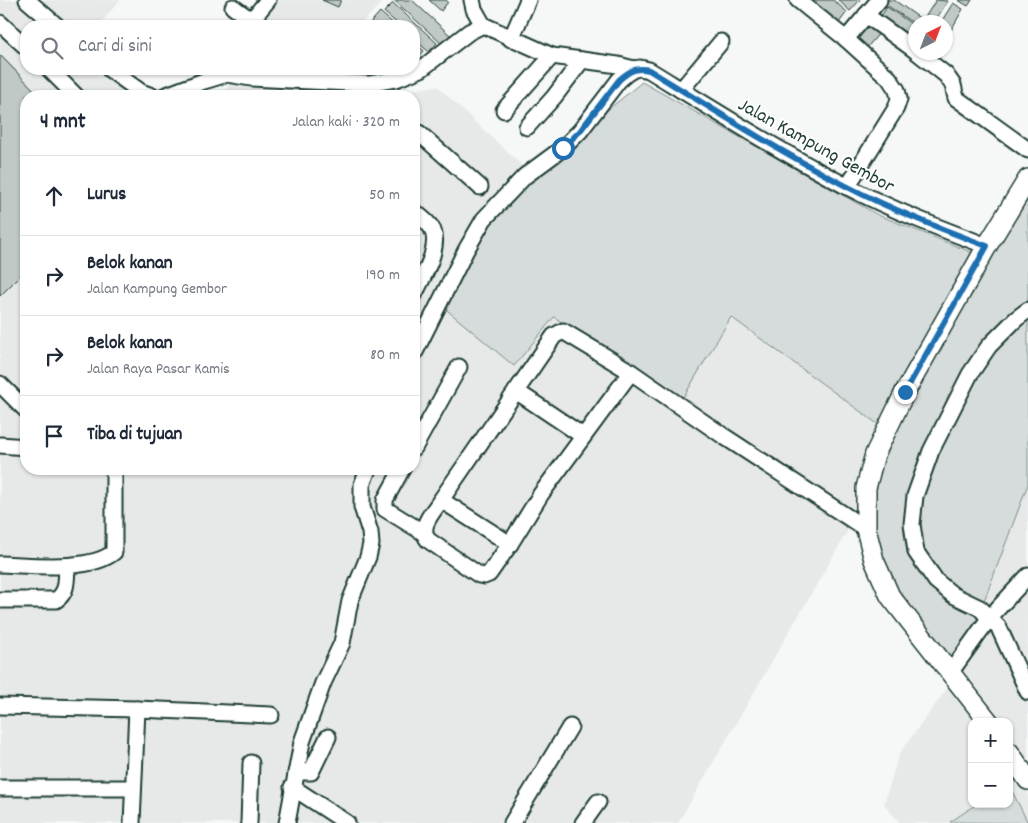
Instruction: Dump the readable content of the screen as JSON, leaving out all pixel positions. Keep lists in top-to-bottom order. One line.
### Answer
{"streets":{"street":["Jalan Kampung Gembor"]},"north":"top right","page":{"search":"Cari di sini","heading":["4 mnt","Jalan kaki · 320 m"],"list":[["Lurus","50 m"],["Belok kanan","Jalan Kampung Gembor","190 m"],["Belok kanan","Jalan Raya Pasar Kamis","80 m"],"Tiba di tujuan"],"map_buttons":["+","−"]}}
